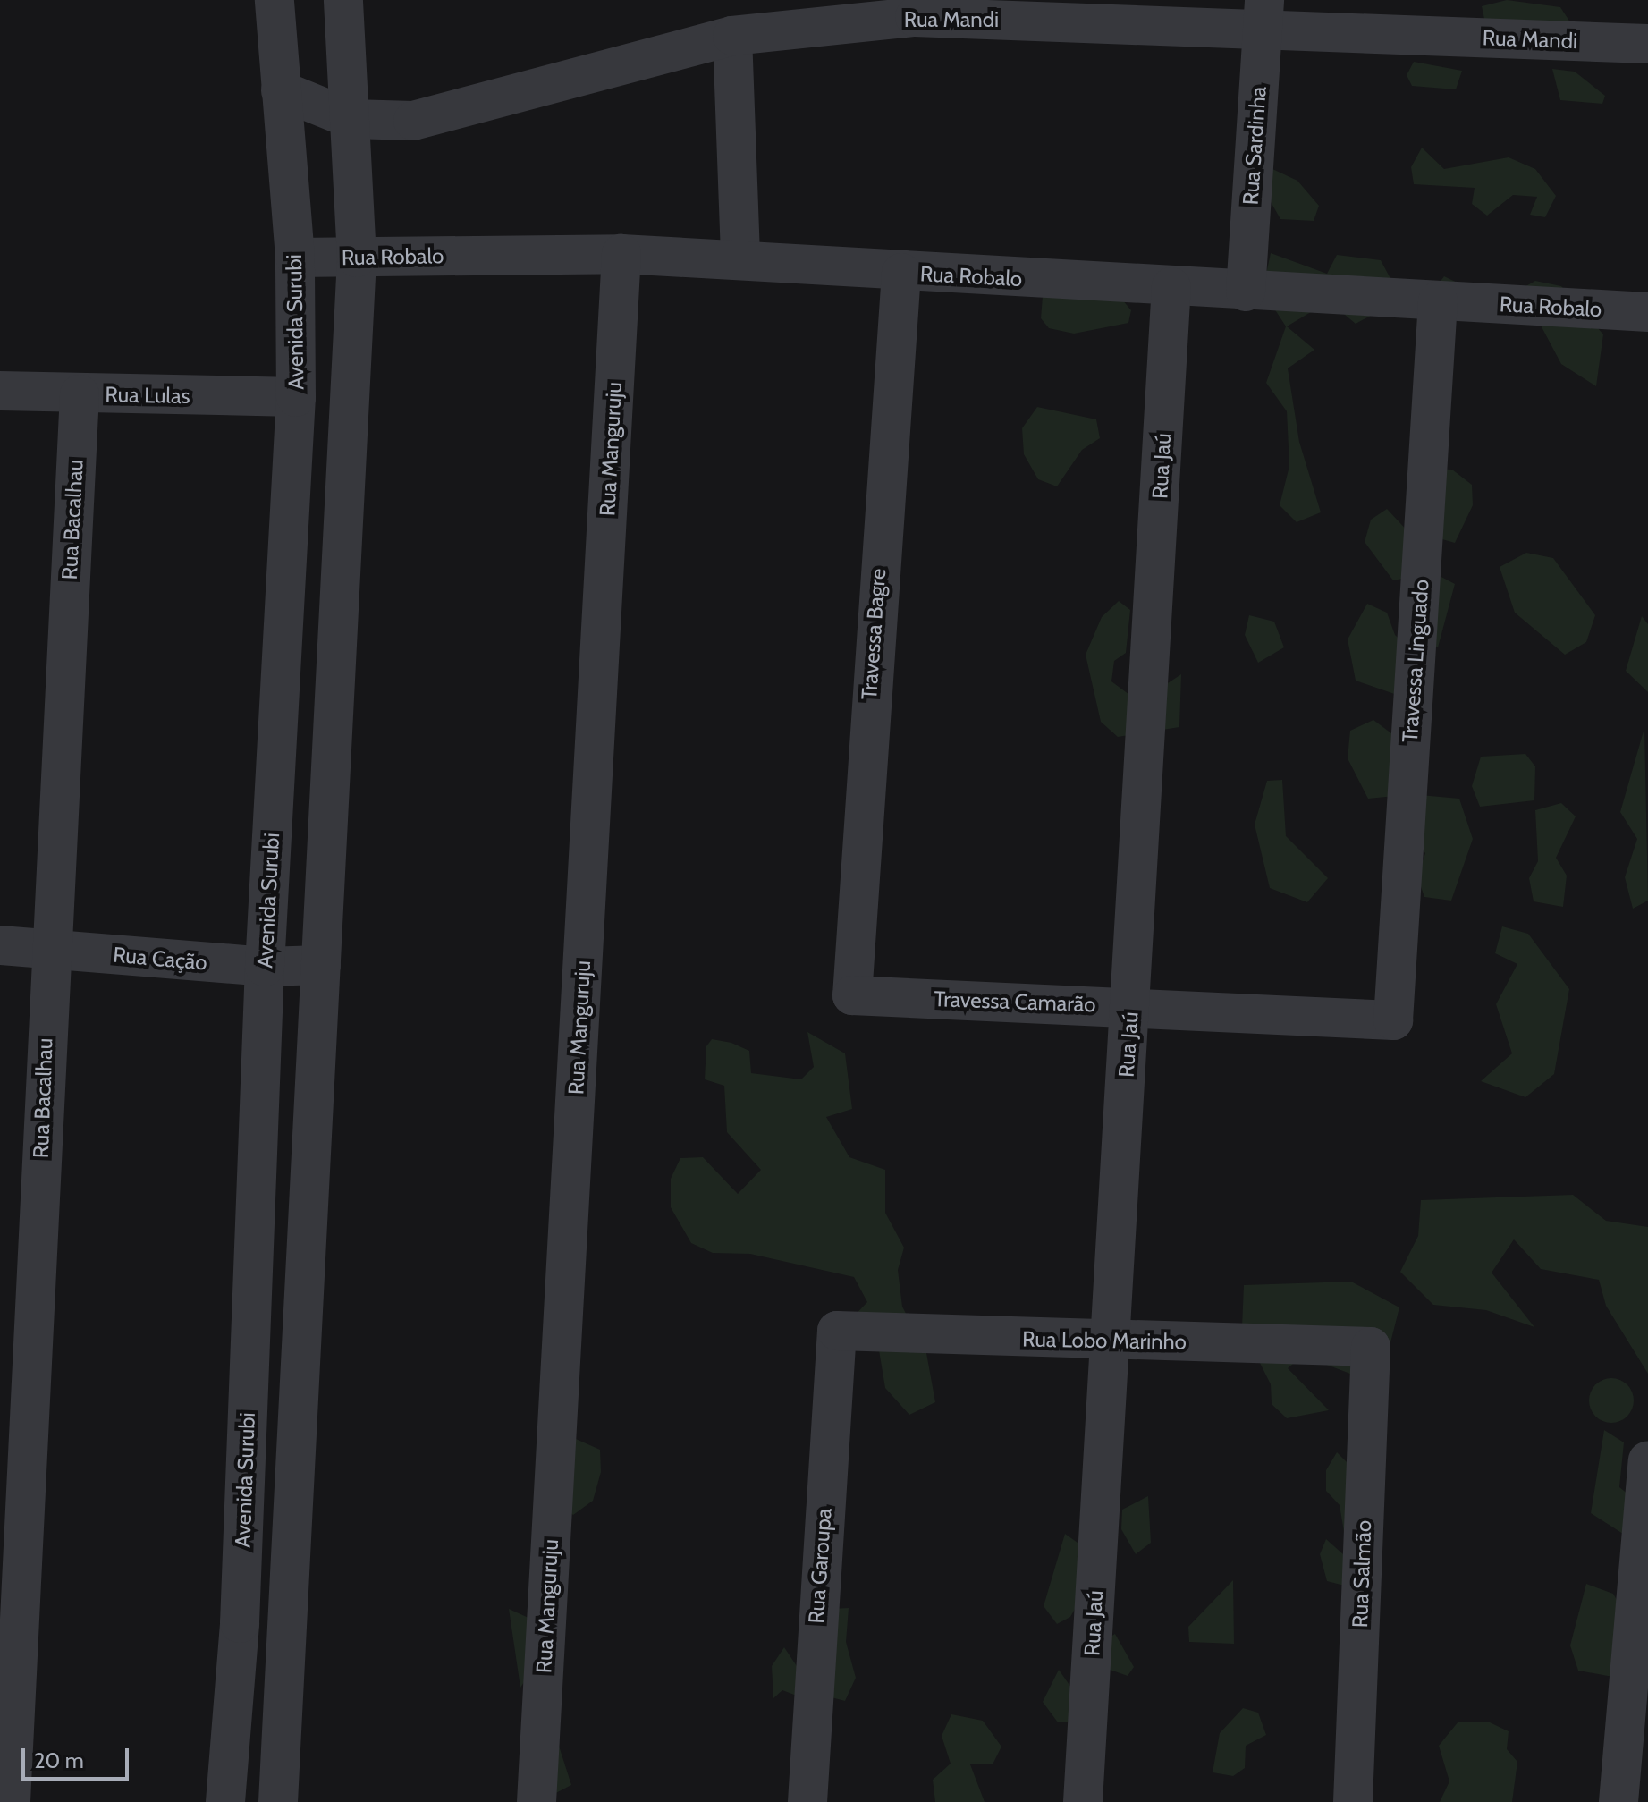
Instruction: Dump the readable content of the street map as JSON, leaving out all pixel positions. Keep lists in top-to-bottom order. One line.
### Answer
{"streets":{"street":["Rua Mandi","Rua Sardinha","Rua Robalo","Avenida Surubi","Rua Lulas","Rua Manguruju","Rua Jaú","Rua Bacalhau","Travessa Bagre","Travessa Linguado","Rua Cação","Travessa Camarão","Rua Lobo Marinho","Rua Garoupa","Rua Salmão"]},"crossings":[["Rua Mandi","Rua Sardinha"],["Rua Sardinha","Rua Robalo"],["Rua Robalo","Avenida Surubi"],["Rua Robalo","Rua Manguruju"],["Rua Robalo","Rua Jaú"],["Rua Robalo","Travessa Bagre"],["Rua Robalo","Travessa Linguado"],["Avenida Surubi","Rua Lulas"],["Avenida Surubi","Rua Cação"],["Rua Lulas","Rua Bacalhau"],["Rua Jaú","Travessa Camarão"],["Rua Jaú","Rua Lobo Marinho"],["Rua Bacalhau","Rua Cação"],["Travessa Bagre","Travessa Camarão"],["Travessa Linguado","Travessa Camarão"],["Rua Lobo Marinho","Rua Garoupa"],["Rua Lobo Marinho","Rua Salmão"]],"scale_bar":"20 m"}
